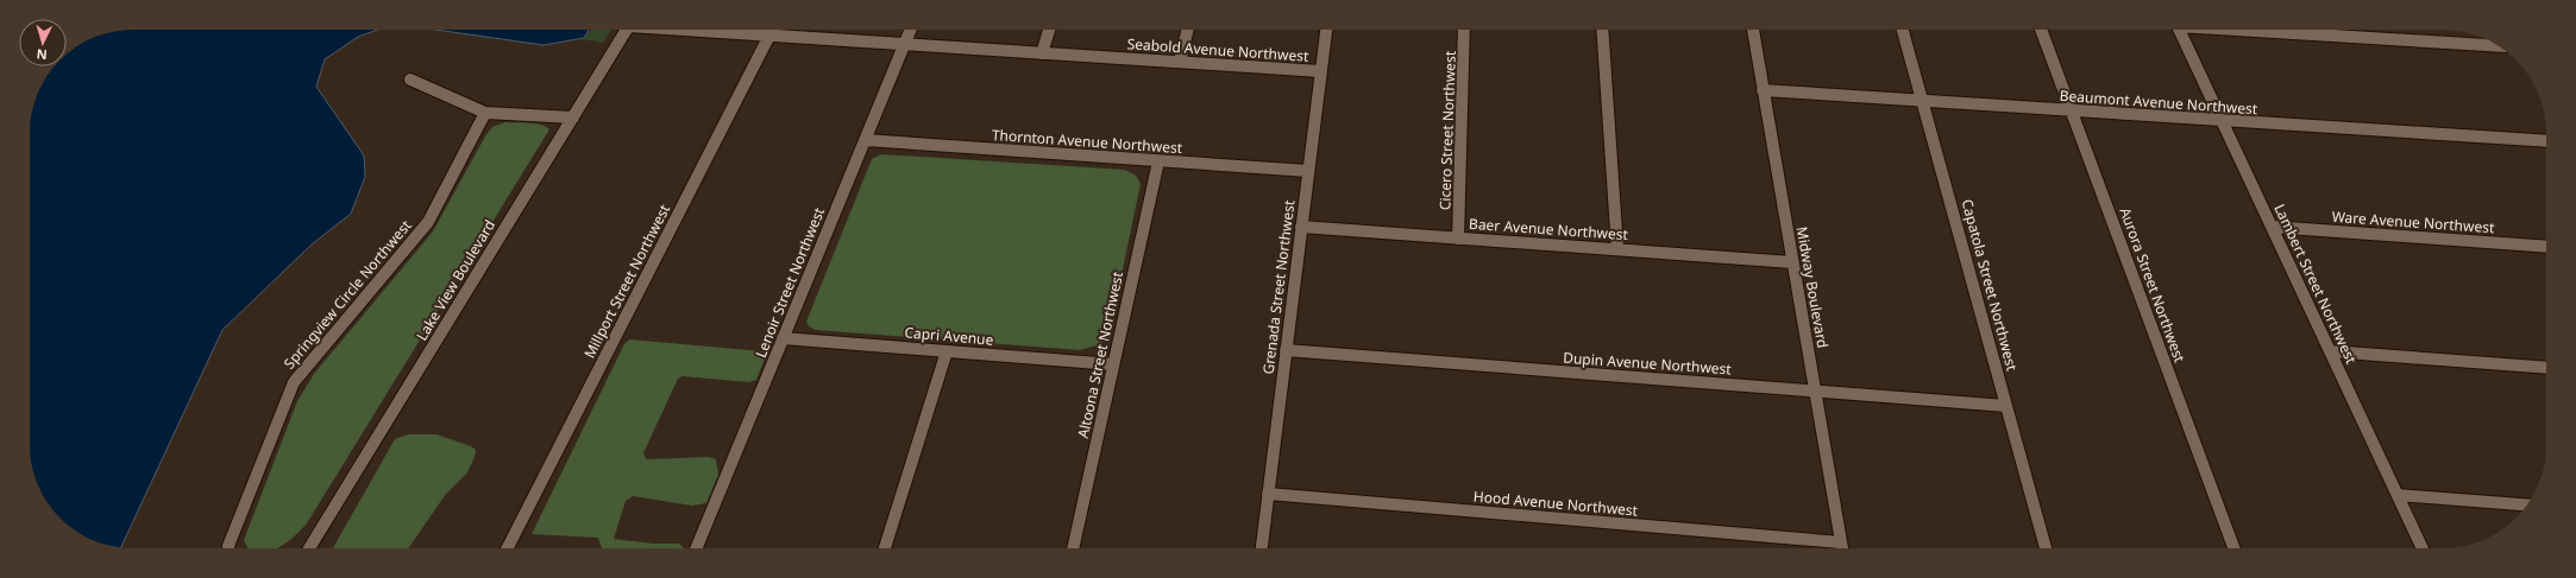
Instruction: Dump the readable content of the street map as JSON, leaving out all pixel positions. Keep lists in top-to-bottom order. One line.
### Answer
{"streets":{"street":["Seabold Avenue Northwest","Beaumont Avenue Northwest","Cicero Street Northwest","Thornton Avenue Northwest","Ware Avenue Northwest","Baer Avenue Northwest","Lake View Boulevard","Millport Street Northwest","Lenoir Street Northwest","Lambert Street Northwest","Capatola Street Northwest","Aurora Street Northwest","Grenada Street Northwest","Midway Boulevard","Springview Circle Northwest","Capri Avenue","Altoona Street Northwest","Dupin Avenue Northwest","Hood Avenue Northwest"]},"crossings":[["Seabold Avenue Northwest","Millport Street Northwest"],["Seabold Avenue Northwest","Lenoir Street Northwest"],["Seabold Avenue Northwest","Grenada Street Northwest"],["Beaumont Avenue Northwest","Lambert Street Northwest"],["Beaumont Avenue Northwest","Capatola Street Northwest"],["Beaumont Avenue Northwest","Aurora Street Northwest"],["Beaumont Avenue Northwest","Midway Boulevard"],["Cicero Street Northwest","Baer Avenue Northwest"],["Thornton Avenue Northwest","Lenoir Street Northwest"],["Thornton Avenue Northwest","Grenada Street Northwest"],["Thornton Avenue Northwest","Altoona Street Northwest"],["Ware Avenue Northwest","Lambert Street Northwest"],["Baer Avenue Northwest","Grenada Street Northwest"],["Baer Avenue Northwest","Midway Boulevard"],["Lenoir Street Northwest","Capri Avenue"],["Capatola Street Northwest","Dupin Avenue Northwest"],["Grenada Street Northwest","Dupin Avenue Northwest"],["Grenada Street Northwest","Hood Avenue Northwest"],["Midway Boulevard","Dupin Avenue Northwest"],["Midway Boulevard","Hood Avenue Northwest"],["Capri Avenue","Altoona Street Northwest"]],"north":"bottom"}
